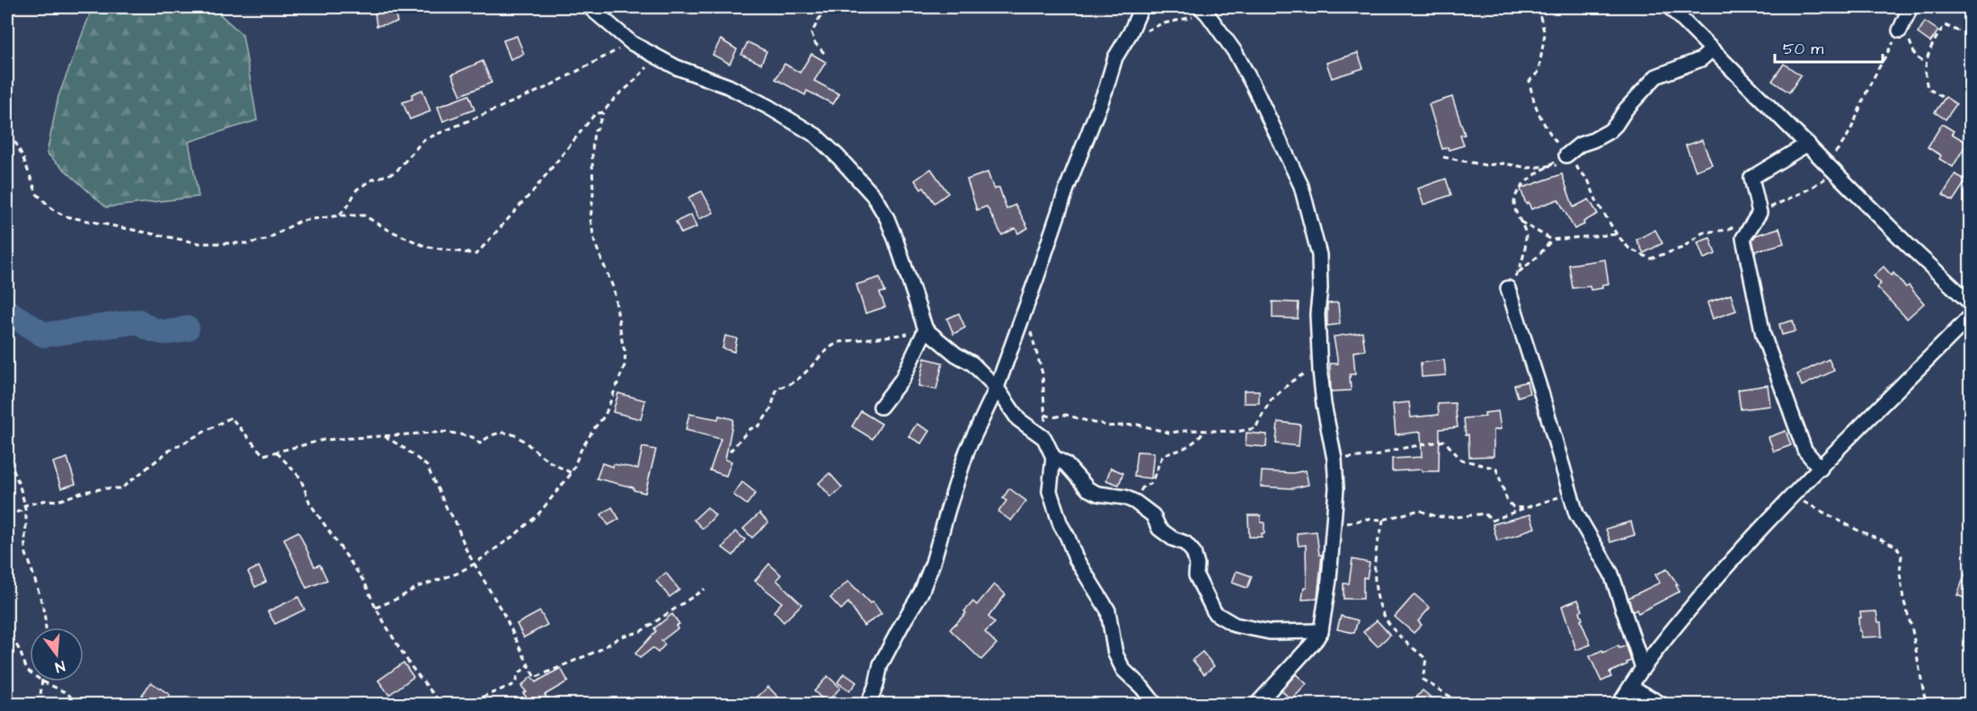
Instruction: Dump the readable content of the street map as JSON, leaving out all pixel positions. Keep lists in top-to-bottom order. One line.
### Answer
{"scale_bar":"50 m","north":"bottom"}
